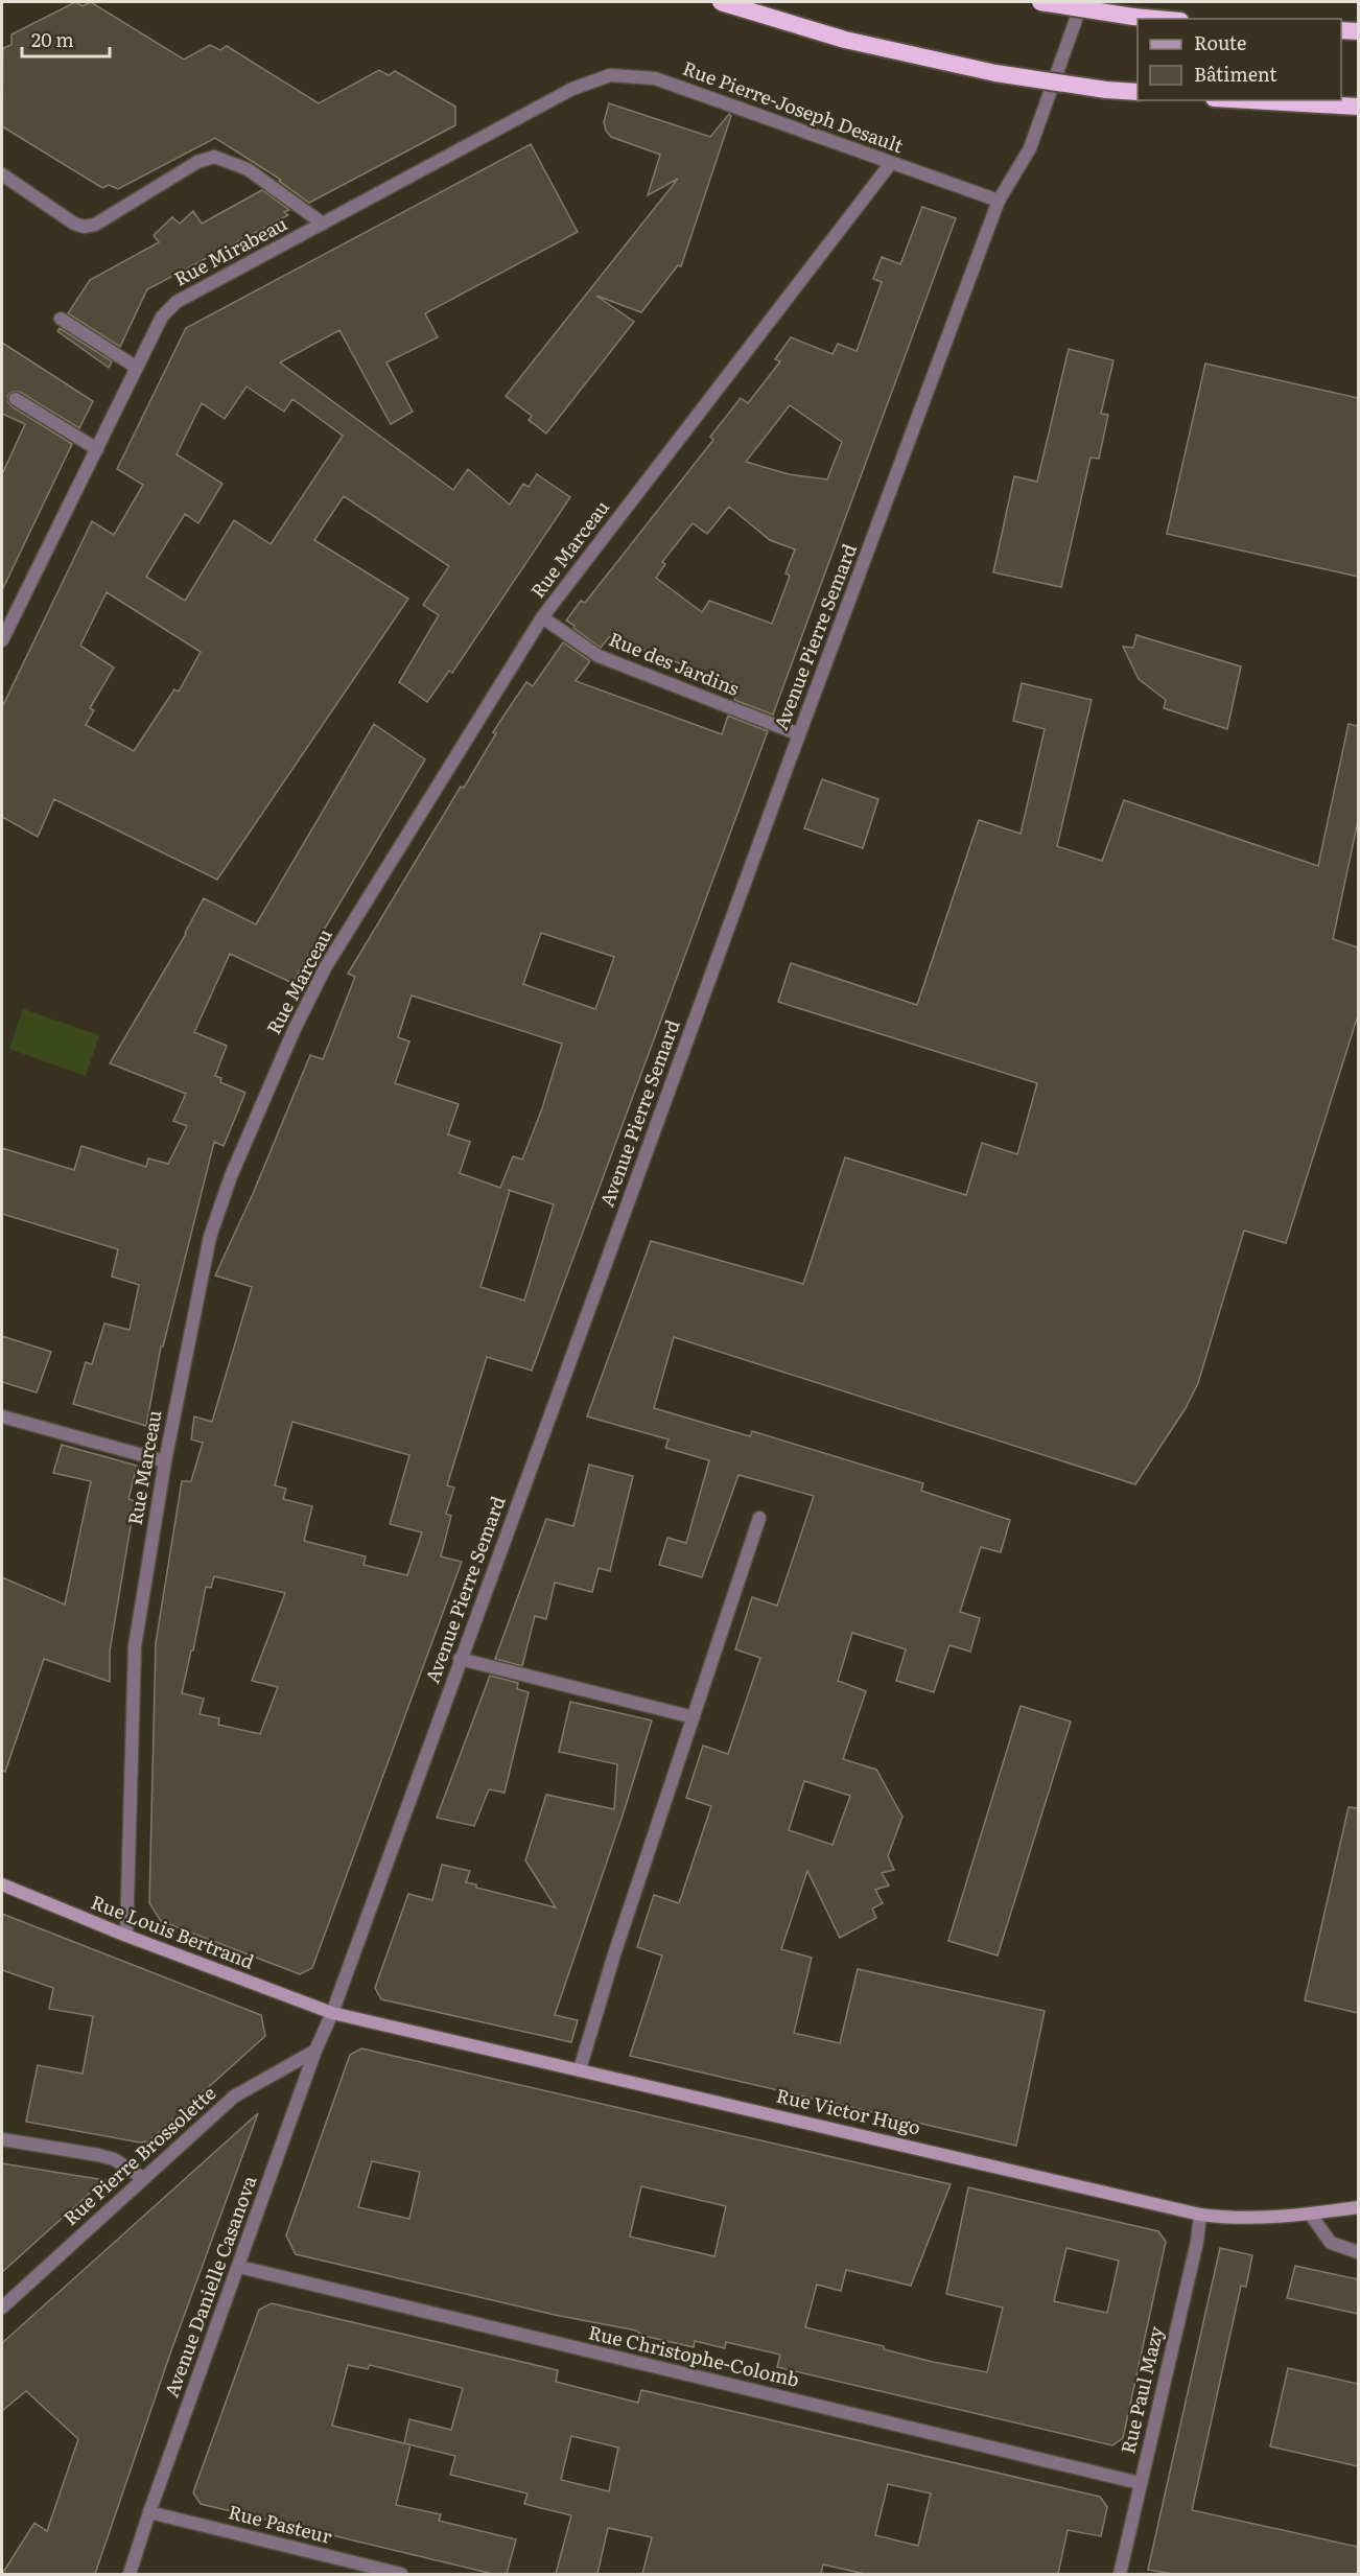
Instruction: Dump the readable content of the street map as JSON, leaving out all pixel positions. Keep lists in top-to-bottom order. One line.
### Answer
{"streets":{"main road":["Rue Louis Bertrand","Rue Victor Hugo"],"street":["Rue Pierre-Joseph Desault","Rue Mirabeau","Rue Marceau","Avenue Pierre Semard","Rue des Jardins","Rue Pierre Brossolette","Avenue Danielle Casanova","Rue Christophe-Colomb","Rue Paul Mazy","Rue Pasteur"]},"crossings":[["Rue Pierre-Joseph Desault","Rue Mirabeau"],["Rue Pierre-Joseph Desault","Rue Marceau"],["Rue Pierre-Joseph Desault","Avenue Pierre Semard"],["Rue Marceau","Rue des Jardins"],["Rue Marceau","Rue Louis Bertrand"],["Avenue Pierre Semard","Rue des Jardins"],["Avenue Pierre Semard","Rue Louis Bertrand"],["Avenue Pierre Semard","Rue Victor Hugo"],["Avenue Pierre Semard","Avenue Danielle Casanova"],["Rue Louis Bertrand","Rue Victor Hugo"],["Rue Louis Bertrand","Avenue Danielle Casanova"],["Rue Victor Hugo","Avenue Danielle Casanova"],["Rue Victor Hugo","Rue Paul Mazy"],["Rue Pierre Brossolette","Avenue Danielle Casanova"],["Avenue Danielle Casanova","Rue Christophe-Colomb"],["Avenue Danielle Casanova","Rue Pasteur"],["Rue Christophe-Colomb","Rue Paul Mazy"]],"legend":["Route","Bâtiment"],"scale_bar":"20 m"}
